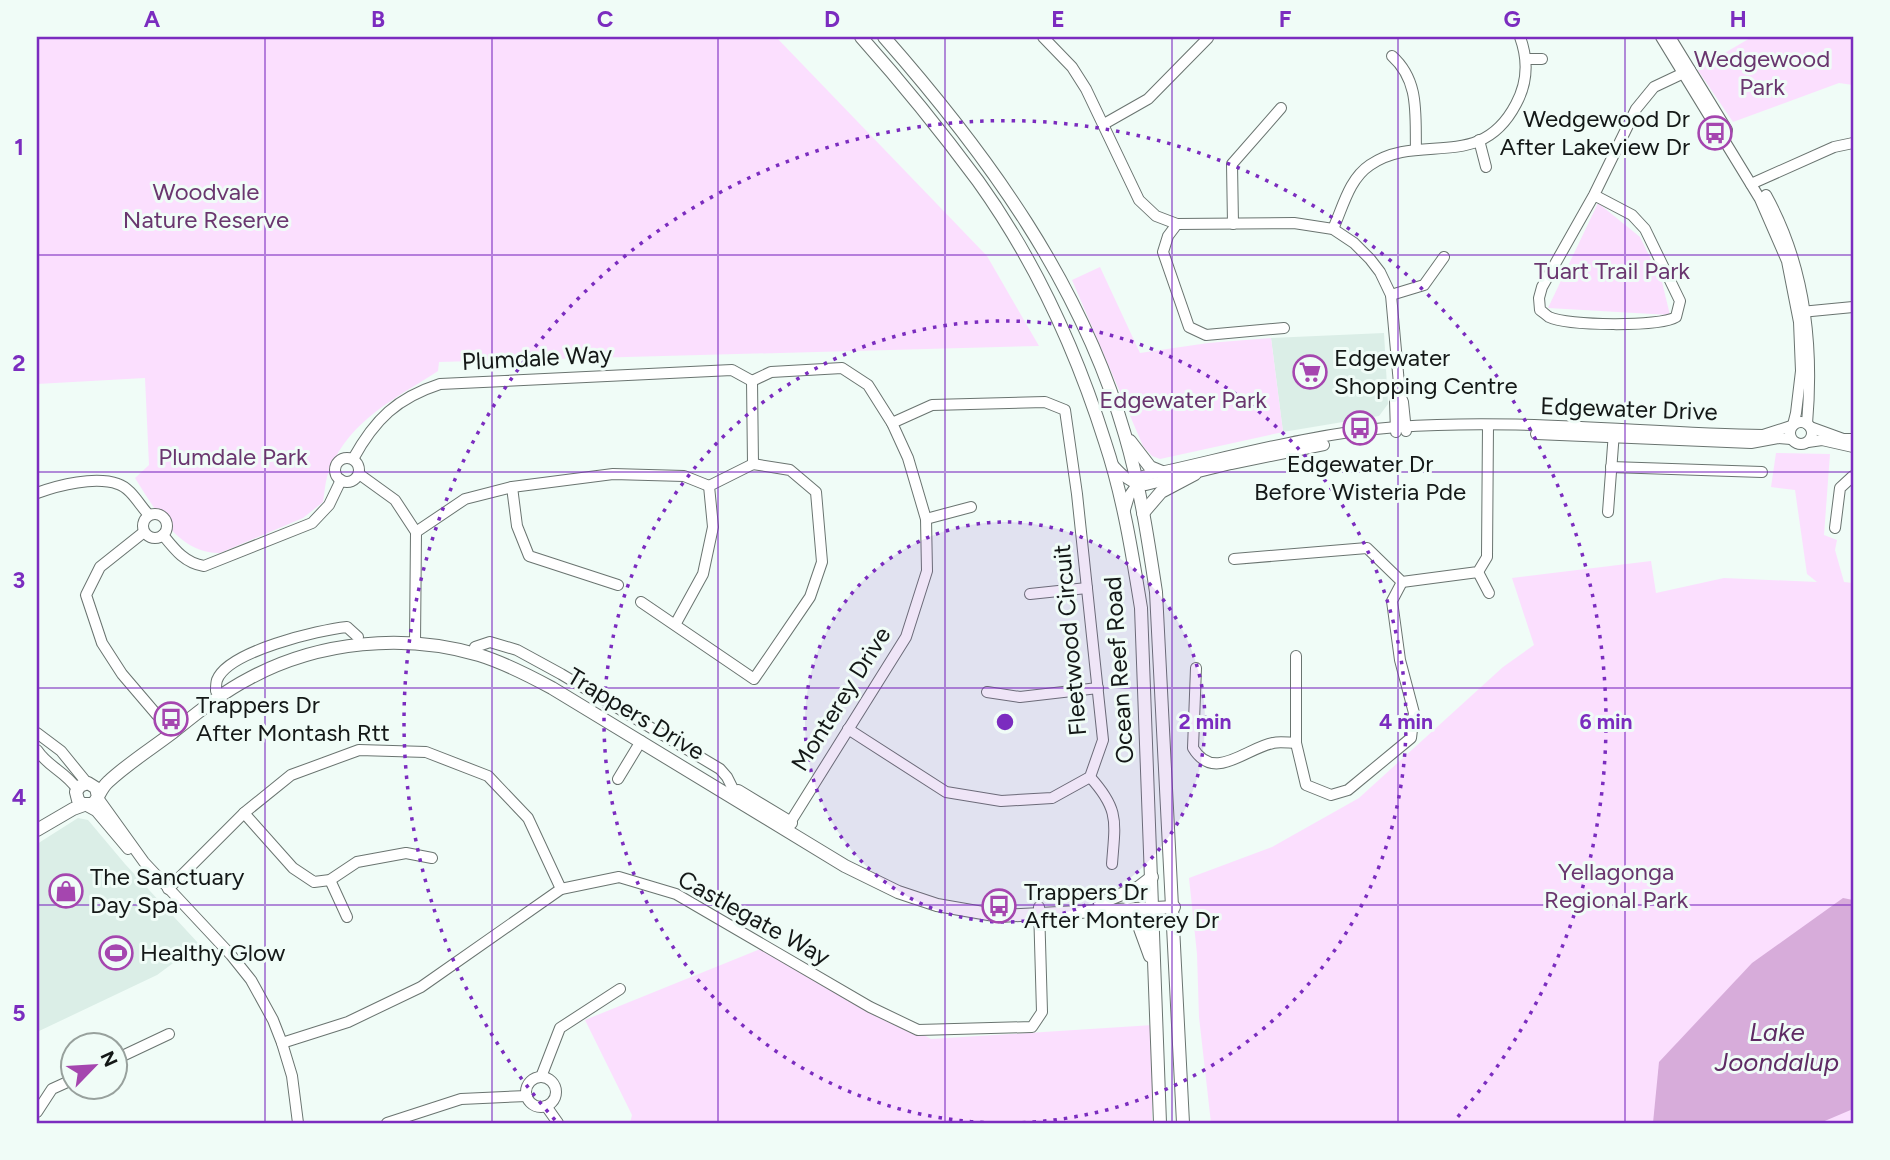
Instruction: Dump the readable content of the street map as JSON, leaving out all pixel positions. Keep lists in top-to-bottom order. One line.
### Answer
{"streets":{"main road":["Ocean Reef Road","Trappers Drive"],"street":["Plumdale Way","Edgewater Drive","Fleetwood Circuit","Monterey Drive","Castlegate Way"]},"crossings":[["Plumdale Way","Monterey Drive"],["Edgewater Drive","Ocean Reef Road"],["Fleetwood Circuit","Monterey Drive"],["Ocean Reef Road","Trappers Drive"],["Monterey Drive","Trappers Drive"],["Trappers Drive","Castlegate Way"]],"water":["Lake Joondalup"],"parks":["Wedgewood Park","Woodvale Nature Reserve","Tuart Trail Park","Edgewater Park","Plumdale Park","Yellagonga Regional Park"],"places":{"bus stop":["Wedgewood Dr After Lakeview Dr","Edgewater Dr Before Wisteria Pde","Trappers Dr After Montash Rtt","Trappers Dr After Monterey Dr"],"supermarket":["Edgewater Shopping Centre"],"shop":["The Sanctuary Day Spa"],"sports":["Healthy Glow"]},"north":"top right","grid":{"columns":["A","B","C","D","E","F","G","H"],"rows":["1","2","3","4","5"]},"rings":["2 min","4 min","6 min"]}
